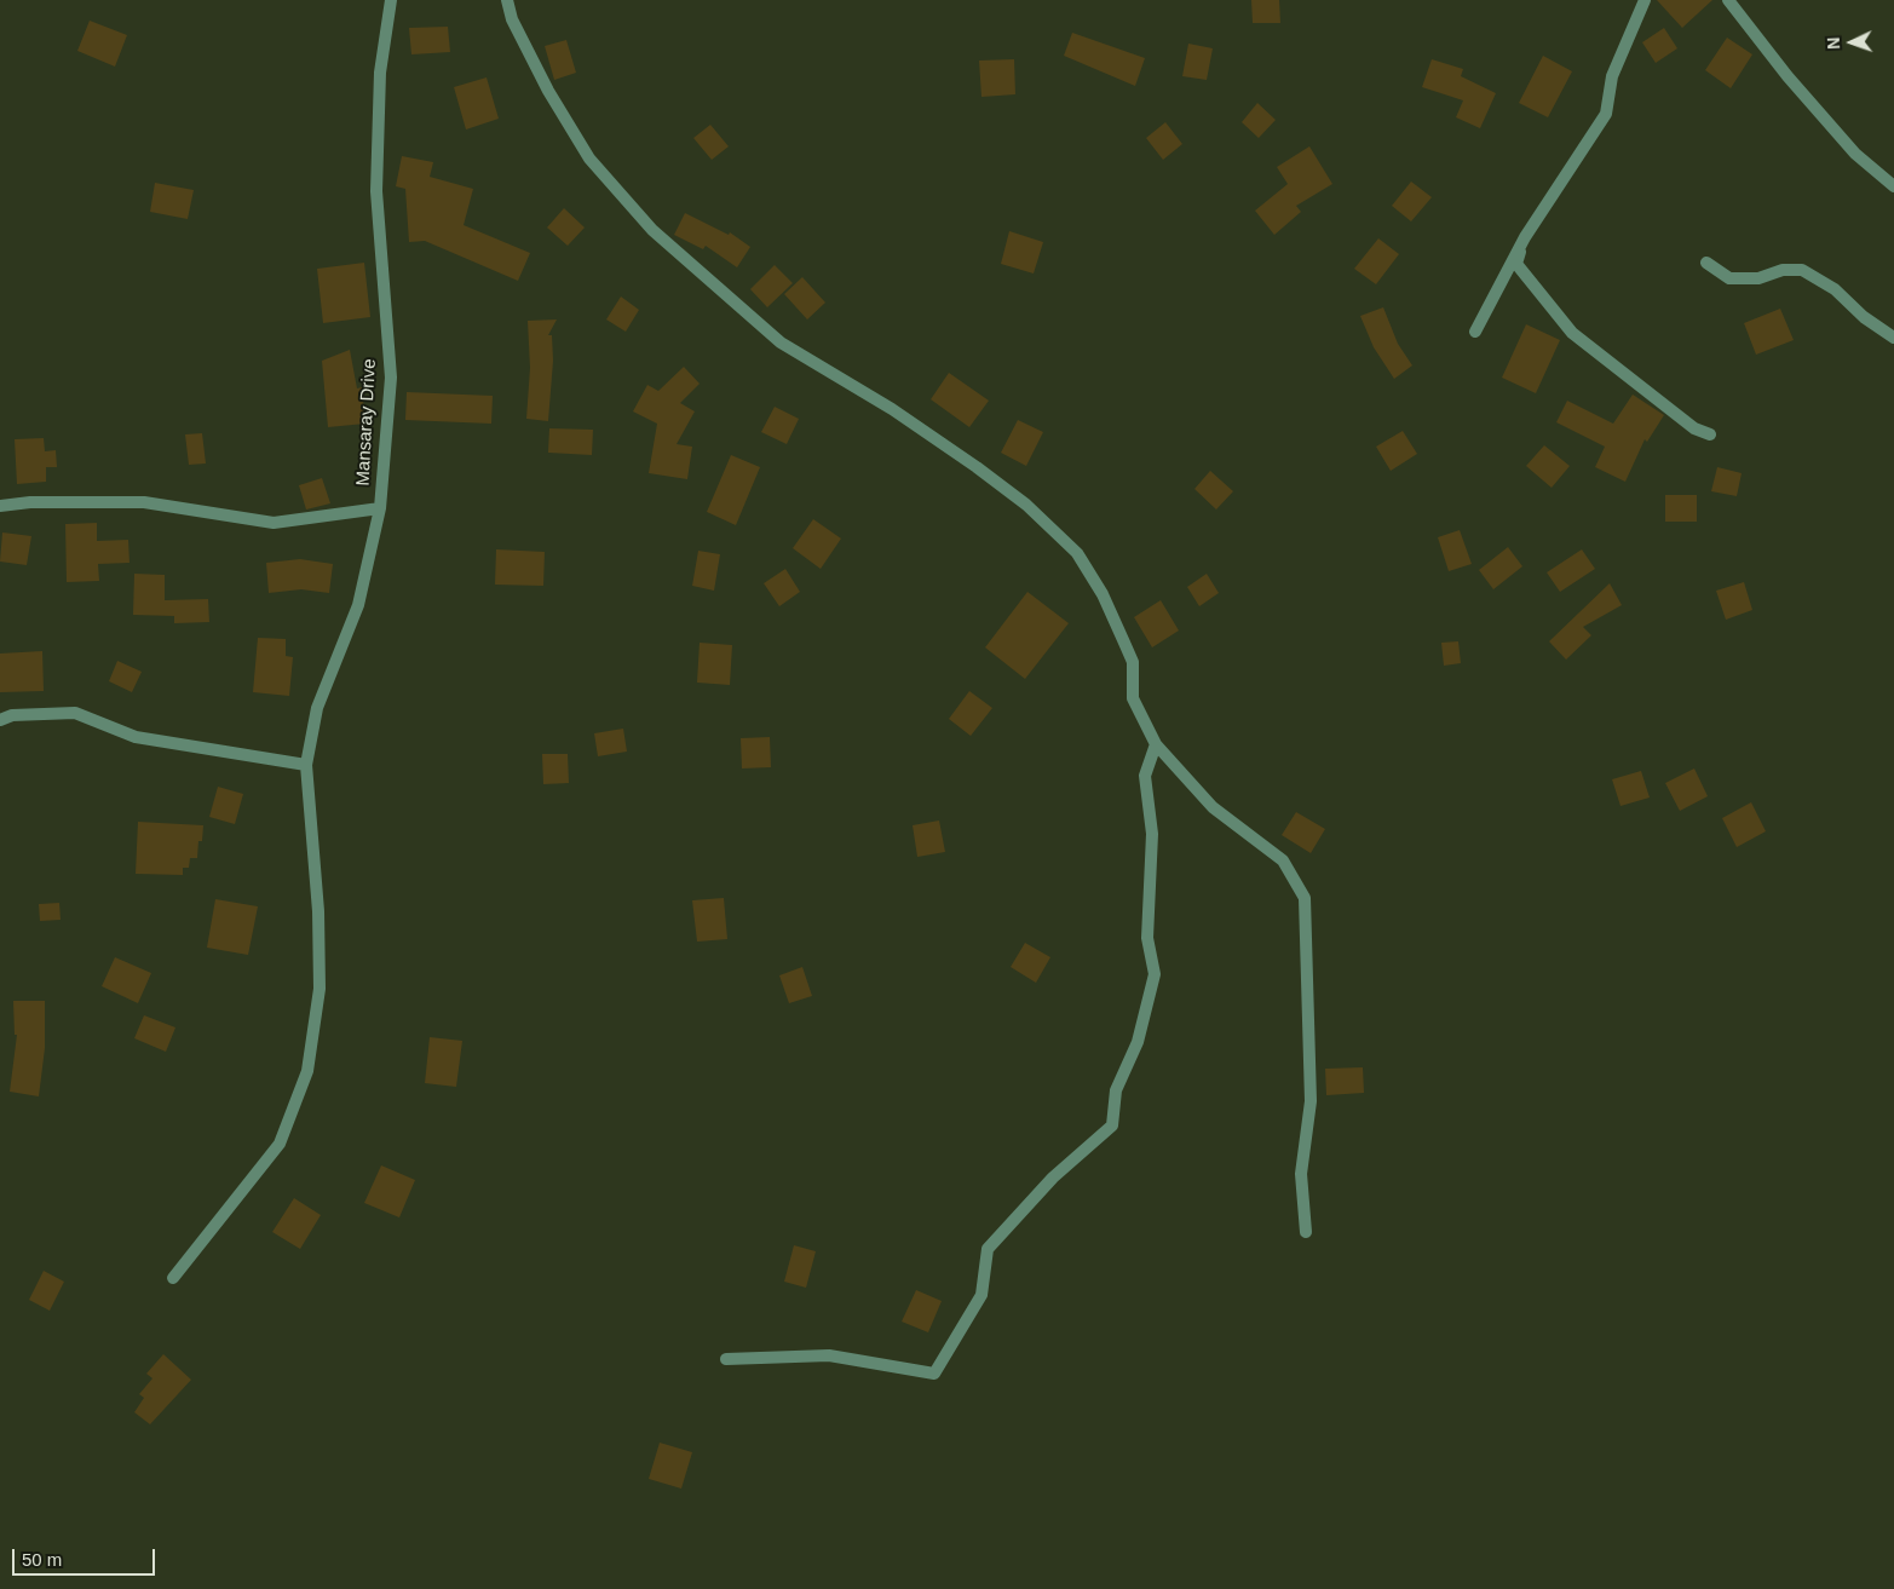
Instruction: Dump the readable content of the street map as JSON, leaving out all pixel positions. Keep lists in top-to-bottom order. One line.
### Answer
{"streets":{"street":["Mansaray Drive"]},"scale_bar":"50 m","north":"left"}
